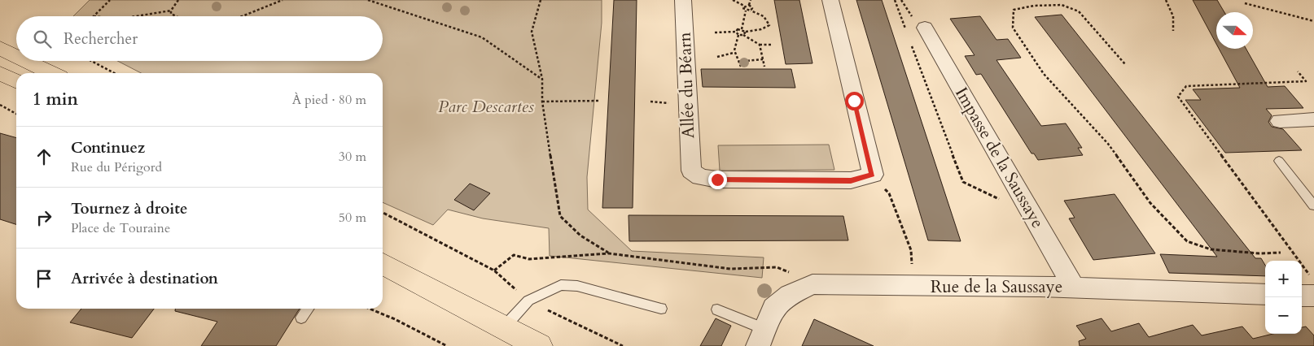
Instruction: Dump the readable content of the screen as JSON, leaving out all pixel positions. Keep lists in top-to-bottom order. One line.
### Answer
{"streets":{"street":["Allée du Béarn","Impasse de la Saussaye","Rue de la Saussaye"]},"crossings":[["Impasse de la Saussaye","Rue de la Saussaye"]],"parks":["Parc Descartes"],"north":"right","page":{"search":"Rechercher","heading":["1 min","À pied · 80 m"],"list":[["Continuez","Rue du Périgord","30 m"],["Tournez à droite","Place de Touraine","50 m"],"Arrivée à destination"],"map_buttons":["+","−"]}}
